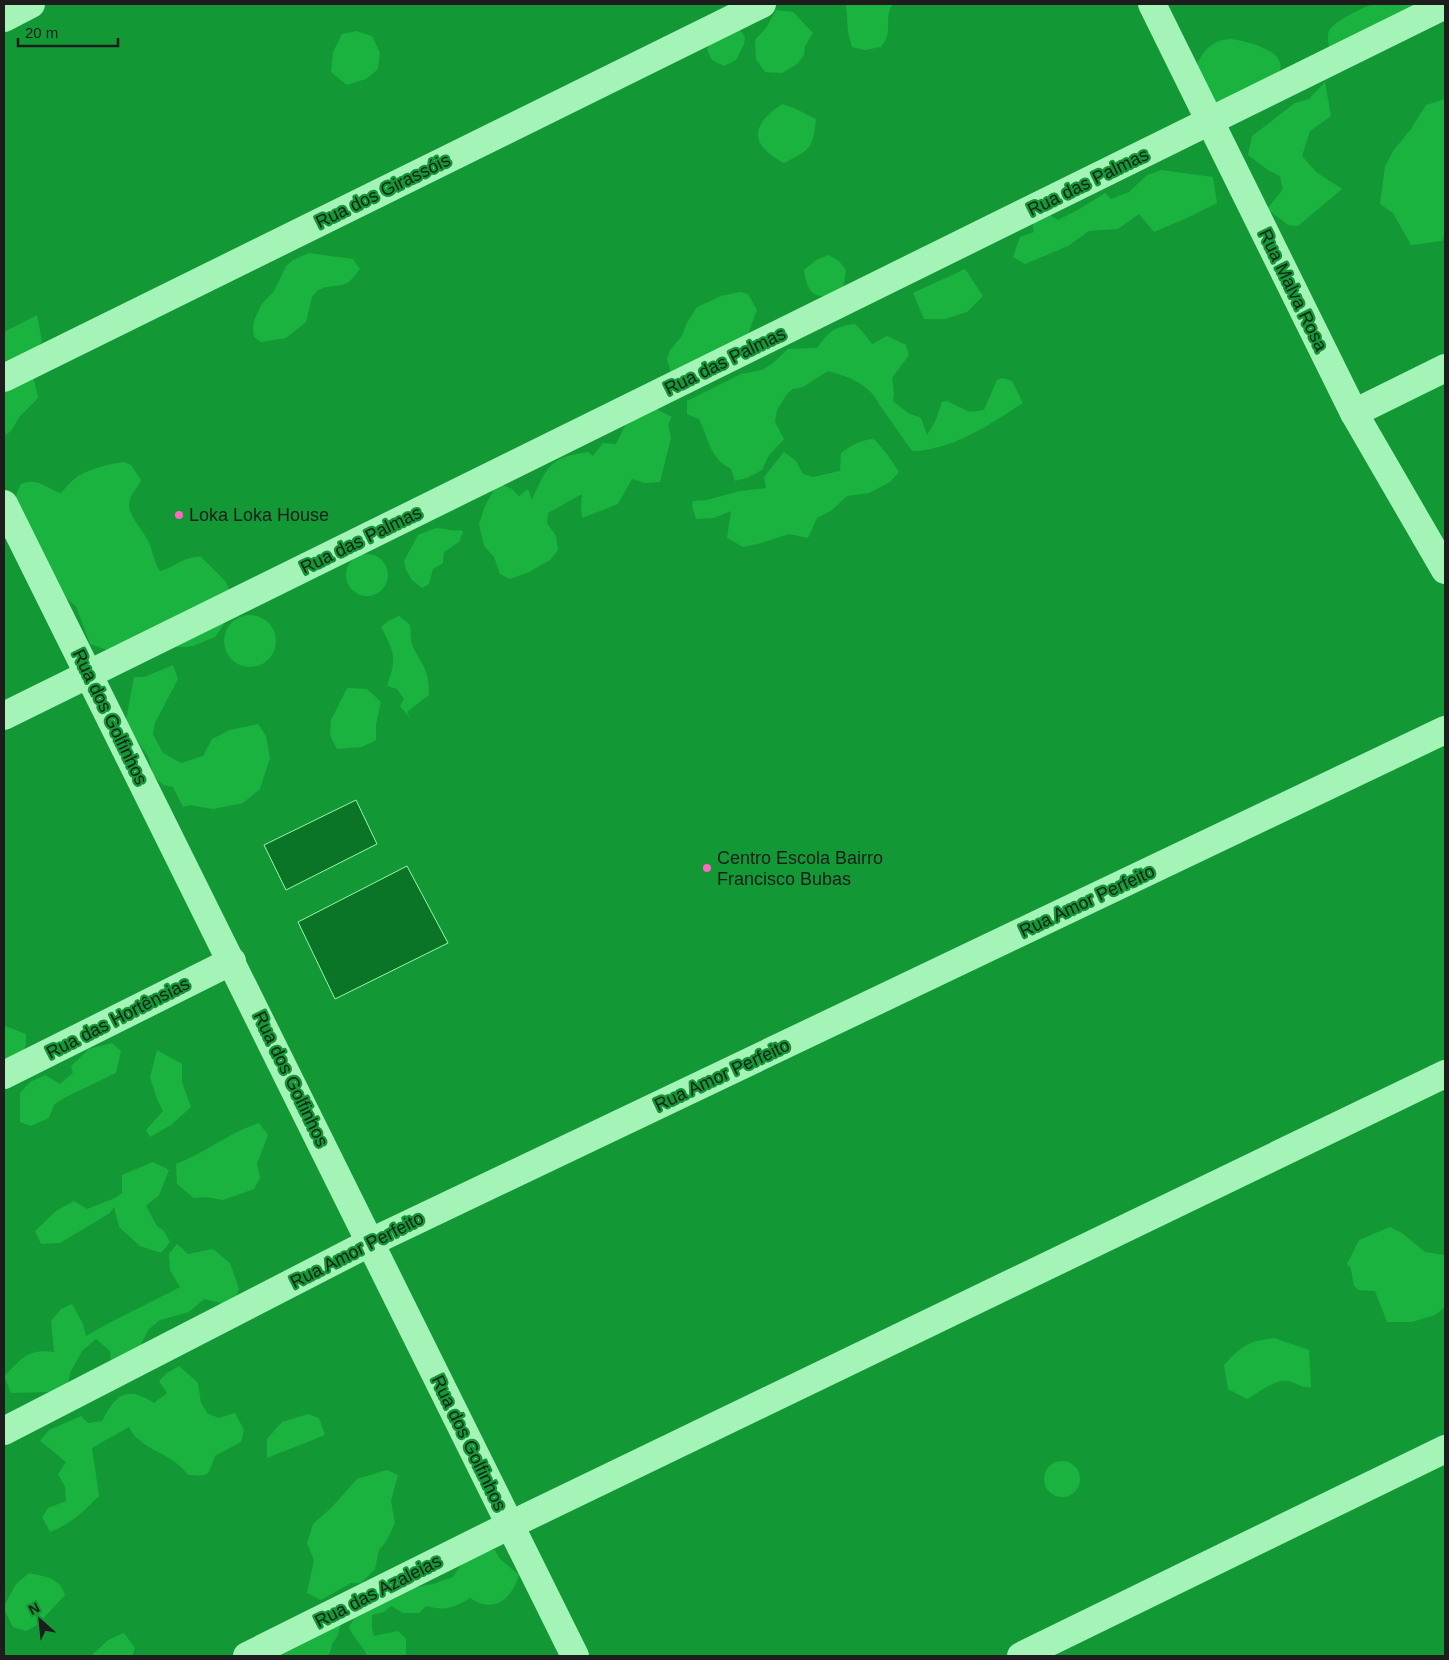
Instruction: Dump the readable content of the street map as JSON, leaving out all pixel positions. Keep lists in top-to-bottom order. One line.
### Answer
{"streets":{"street":["Rua das Palmas","Rua dos Girassóis","Rua Malva Rosa","Rua dos Golfinhos","Rua Amor Perfeito","Rua das Hortênsias","Rua das Azaleias"]},"crossings":[["Rua das Palmas","Rua Malva Rosa"],["Rua das Palmas","Rua dos Golfinhos"],["Rua dos Golfinhos","Rua Amor Perfeito"],["Rua dos Golfinhos","Rua das Hortênsias"],["Rua dos Golfinhos","Rua das Azaleias"]],"places":["Loka Loka House","Centro Escola Bairro Francisco Bubas"],"scale_bar":"20 m","north":"top left"}
